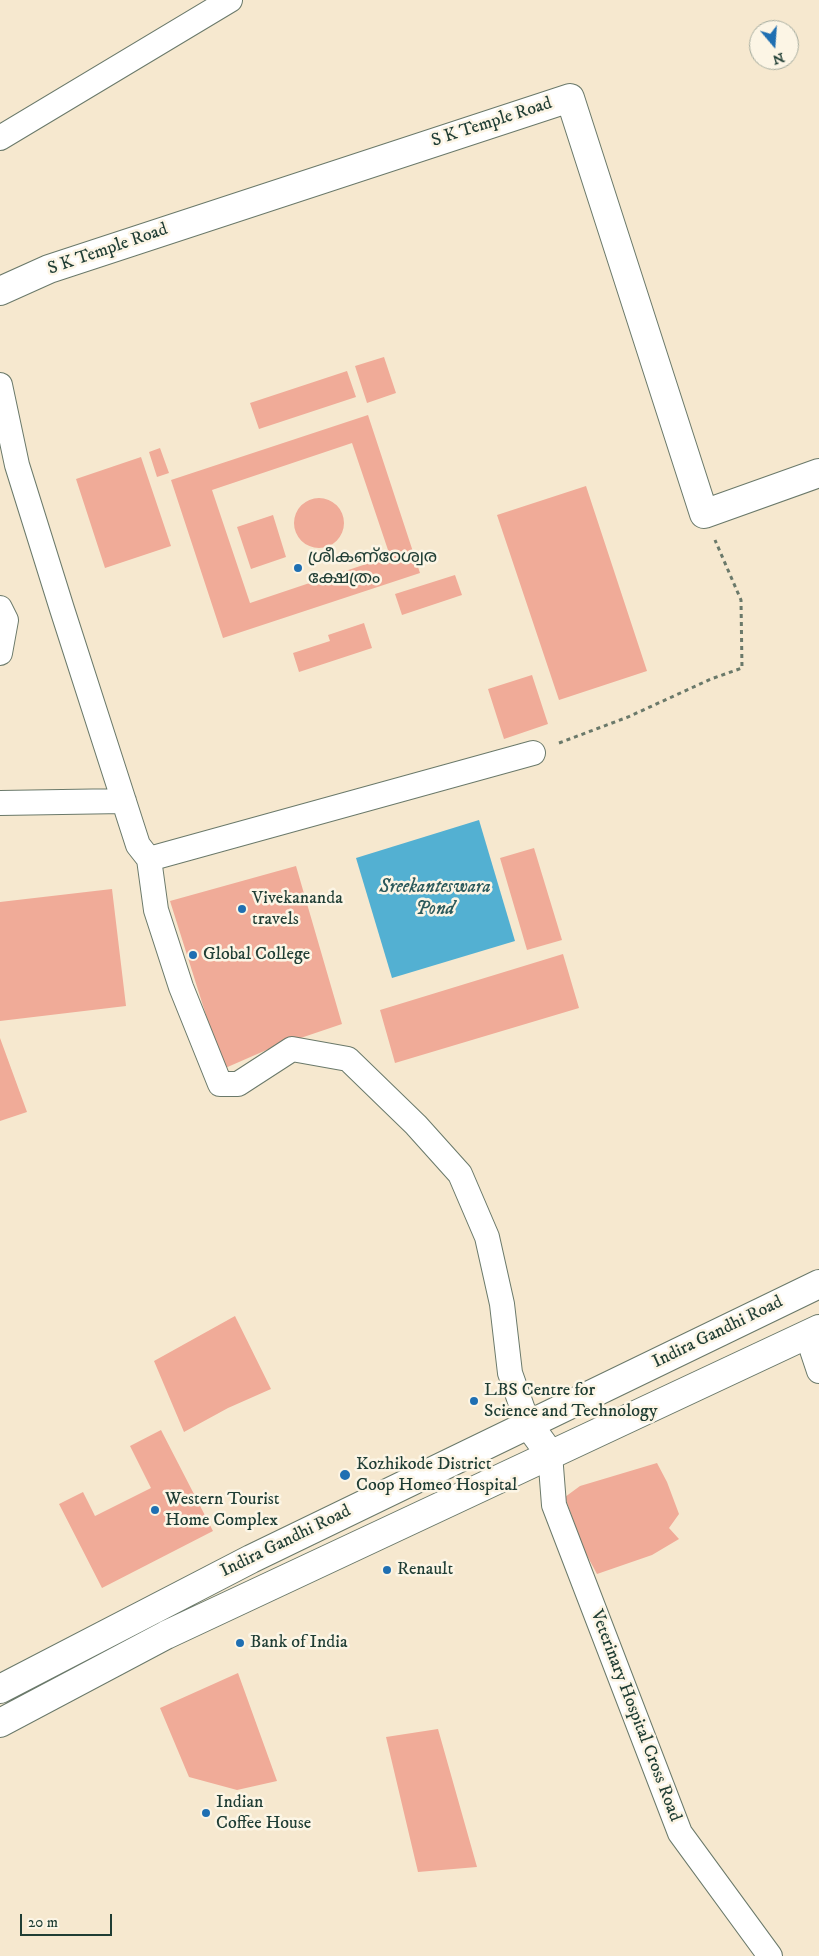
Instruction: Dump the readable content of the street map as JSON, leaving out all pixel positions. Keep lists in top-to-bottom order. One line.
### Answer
{"streets":{"main road":["S K Temple Road","Indira Gandhi Road"],"street":["Veterinary Hospital Cross Road"]},"crossings":[["Indira Gandhi Road","Veterinary Hospital Cross Road"]],"water":["Sreekanteswara Pond"],"places":["ശ്രീകണ്ഠേശ്വര ക്ഷേത്രം","Vivekananda travels","Global College","LBS Centre for Science and Technology","Kozhikode District Coop Homeo Hospital","Western Tourist Home Complex","Renault","Bank of India","Indian Coffee House"],"scale_bar":"20 m","north":"bottom"}
